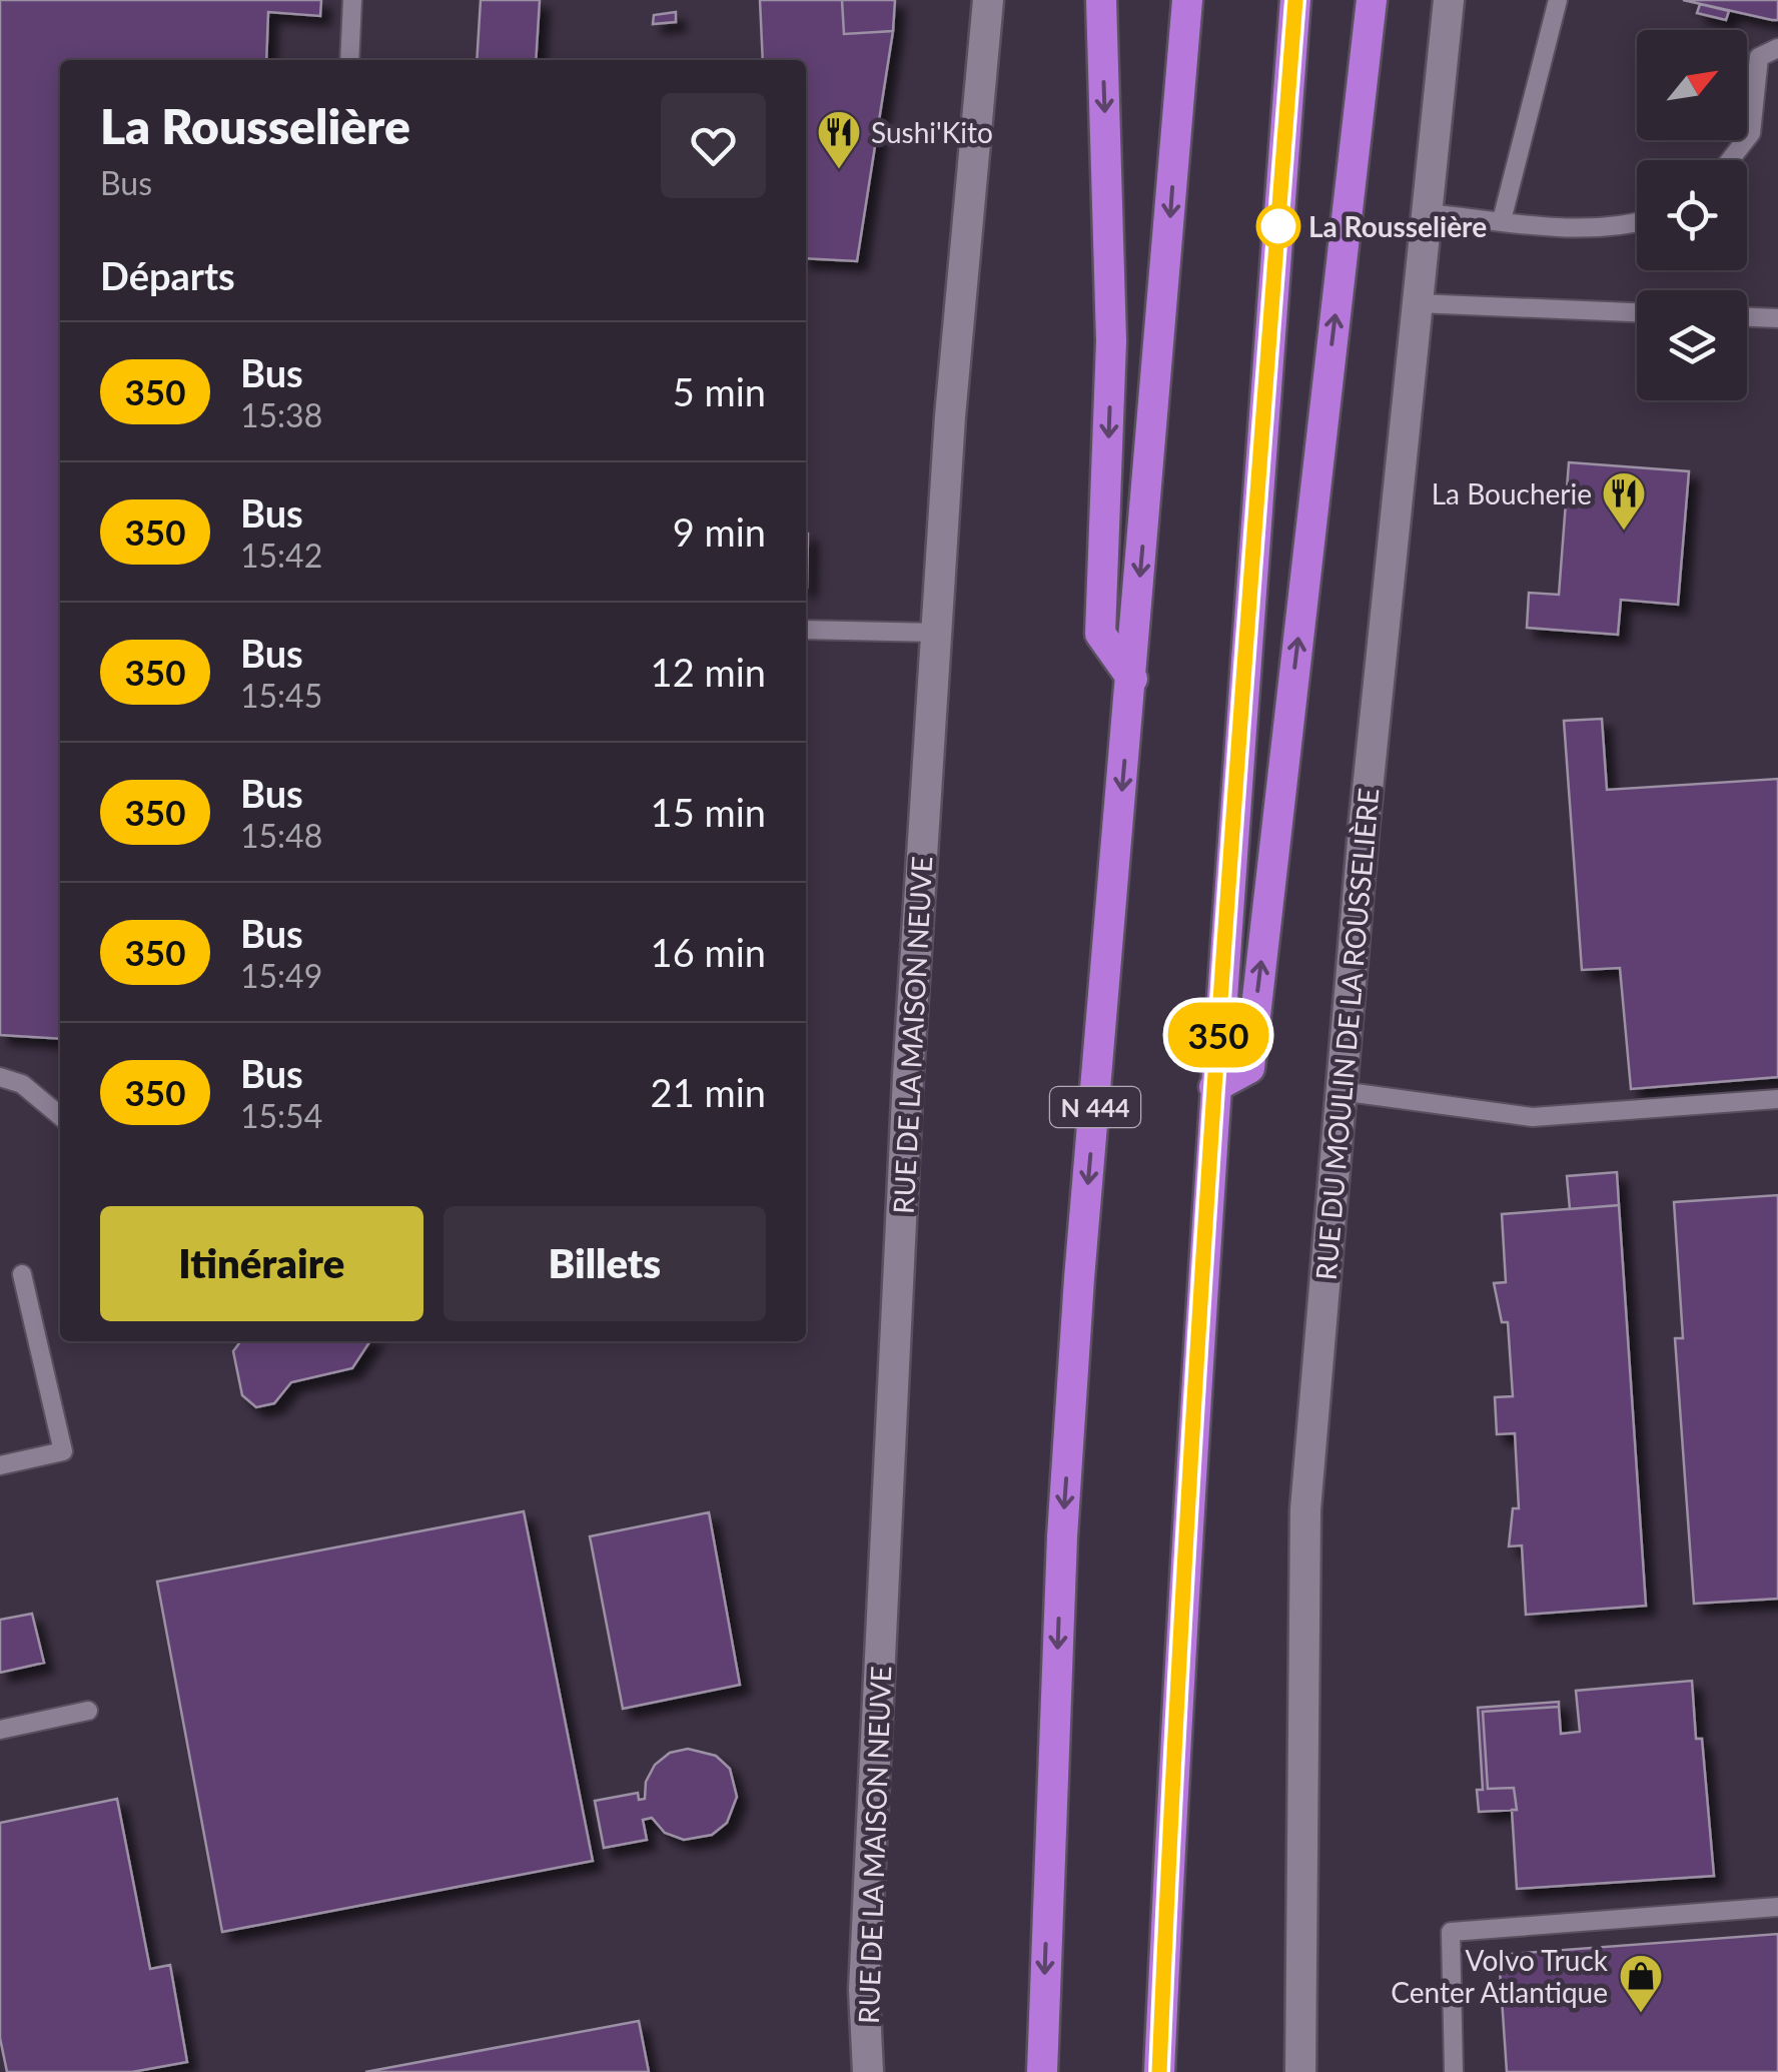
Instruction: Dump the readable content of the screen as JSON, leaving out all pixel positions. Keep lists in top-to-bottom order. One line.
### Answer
{"streets":{"highway":["N 444"],"street":["RUE DU MOULIN DE LA ROUSSELIÈRE","RUE DE LA MAISON NEUVE"]},"places":{"restaurant":["Sushi'Kito","La Boucherie"],"other":["La Rousselière"],"shop":["Volvo Truck Center Atlantique"]},"lines":["bus line 350"],"north":"top right","page":{"on_map":"350","heading":[["La Rousselière","Bus"],"Départs"],"list":[{"mark":"350","name":"Bus","note":"15:38","value":"5 min"},{"mark":"350","name":"Bus","note":"15:42","value":"9 min"},{"mark":"350","name":"Bus","note":"15:45","value":"12 min"},{"mark":"350","name":"Bus","note":"15:48","value":"15 min"},{"mark":"350","name":"Bus","note":"15:49","value":"16 min"},{"mark":"350","name":"Bus","note":"15:54","value":"21 min"}],"buttons":["Itinéraire","Billets"]}}
